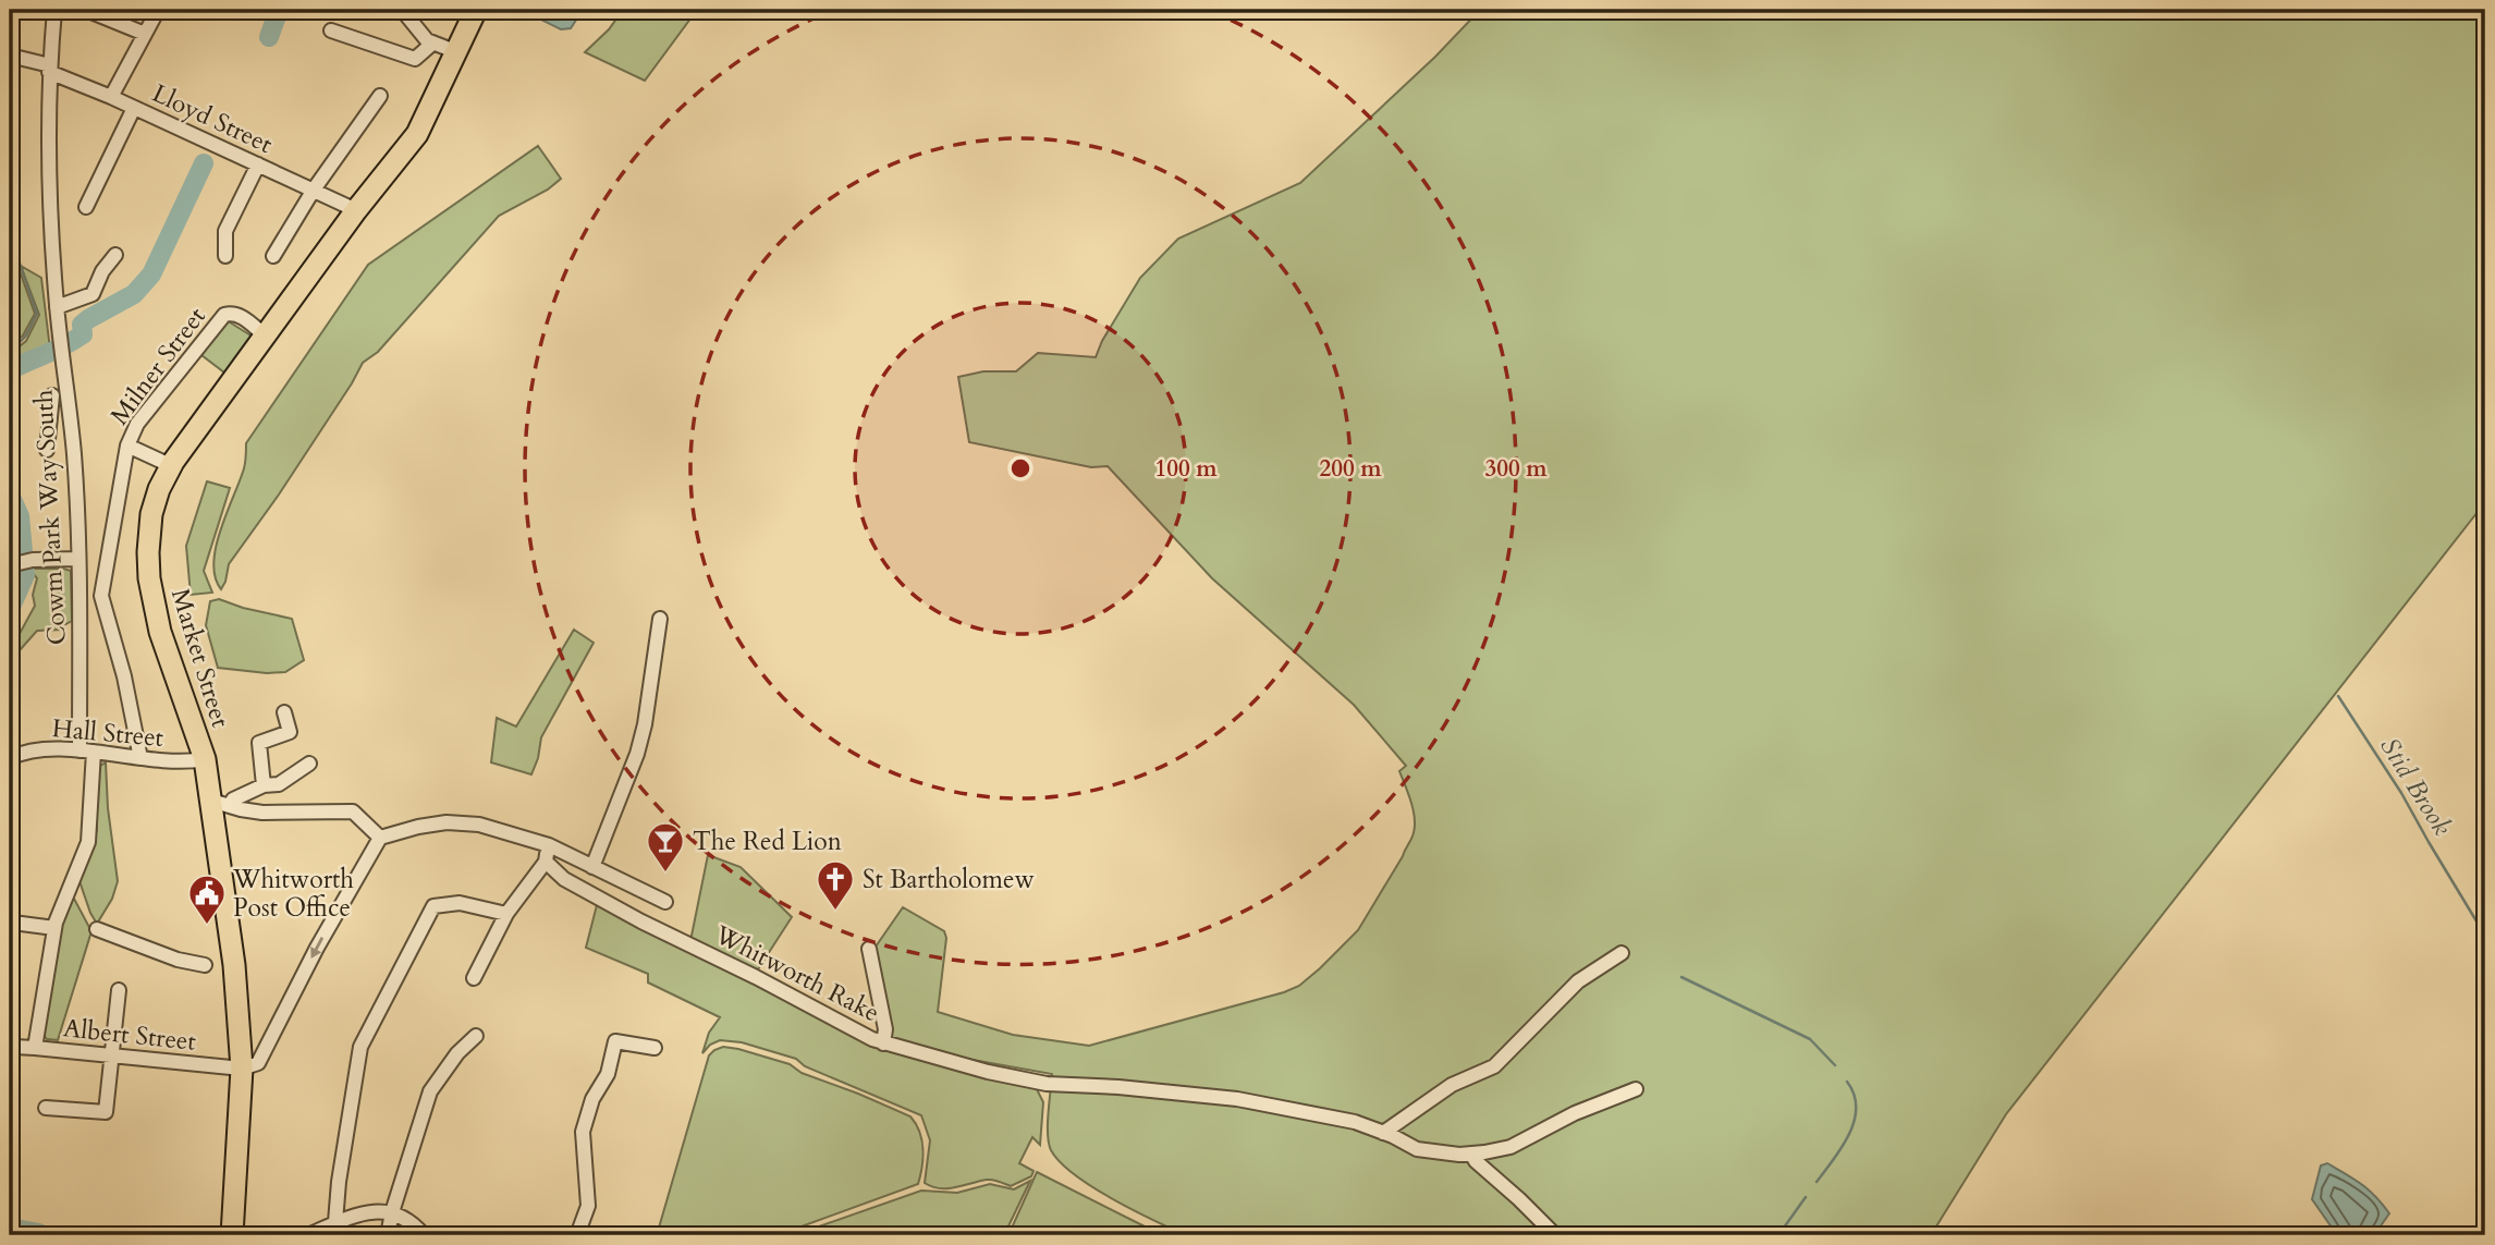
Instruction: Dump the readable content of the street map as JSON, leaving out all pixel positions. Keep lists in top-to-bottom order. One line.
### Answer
{"streets":{"main road":["Market Street"],"street":["Lloyd Street","Milner Street","Cowm Park Way South","Hall Street","Whitworth Rake","Albert Street"]},"crossings":[["Lloyd Street","Cowm Park Way South"],["Lloyd Street","Market Street"],["Milner Street","Market Street"],["Milner Street","Hall Street"],["Cowm Park Way South","Hall Street"],["Cowm Park Way South","Albert Street"],["Market Street","Hall Street"],["Market Street","Albert Street"]],"water":["Stid Brook"],"places":{"bar":["The Red Lion"],"church":["St Bartholomew"],"public building":["Whitworth Post Office"]},"rings":["100 m","200 m","300 m"]}
